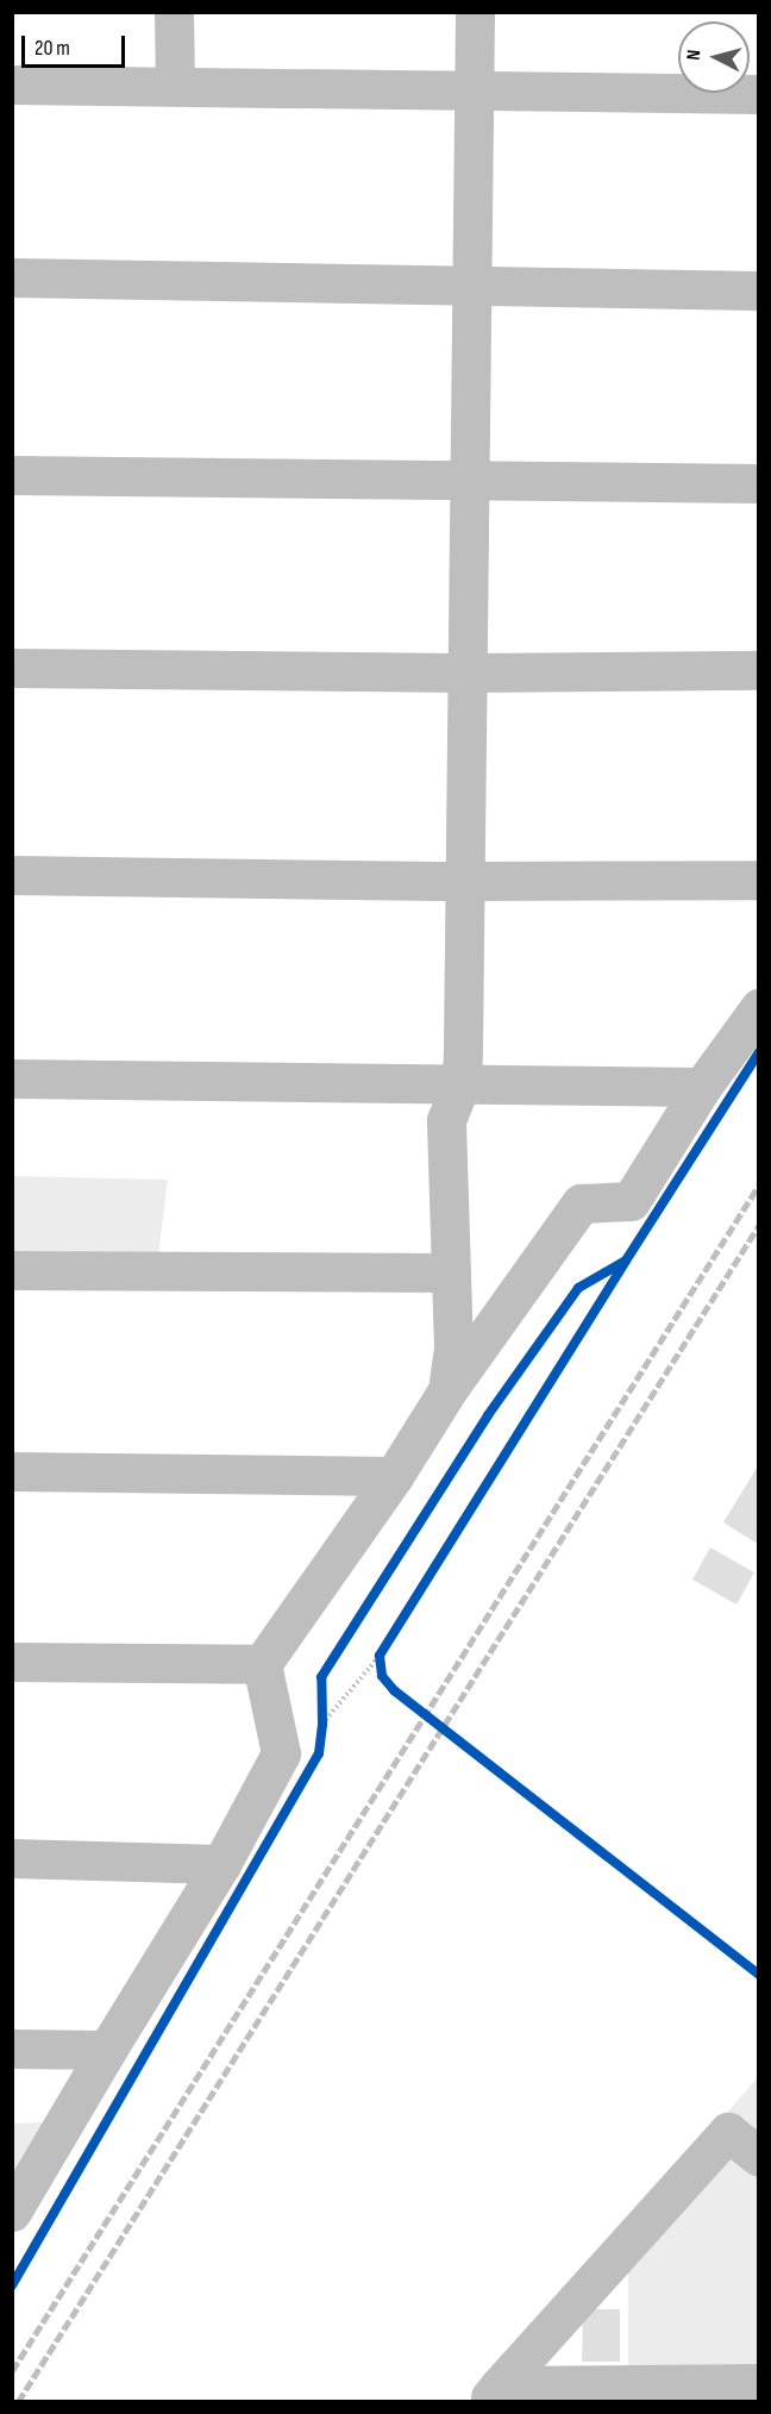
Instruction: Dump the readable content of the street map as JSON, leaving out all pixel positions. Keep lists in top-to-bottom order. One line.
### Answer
{"scale_bar":"20 m","north":"left"}
